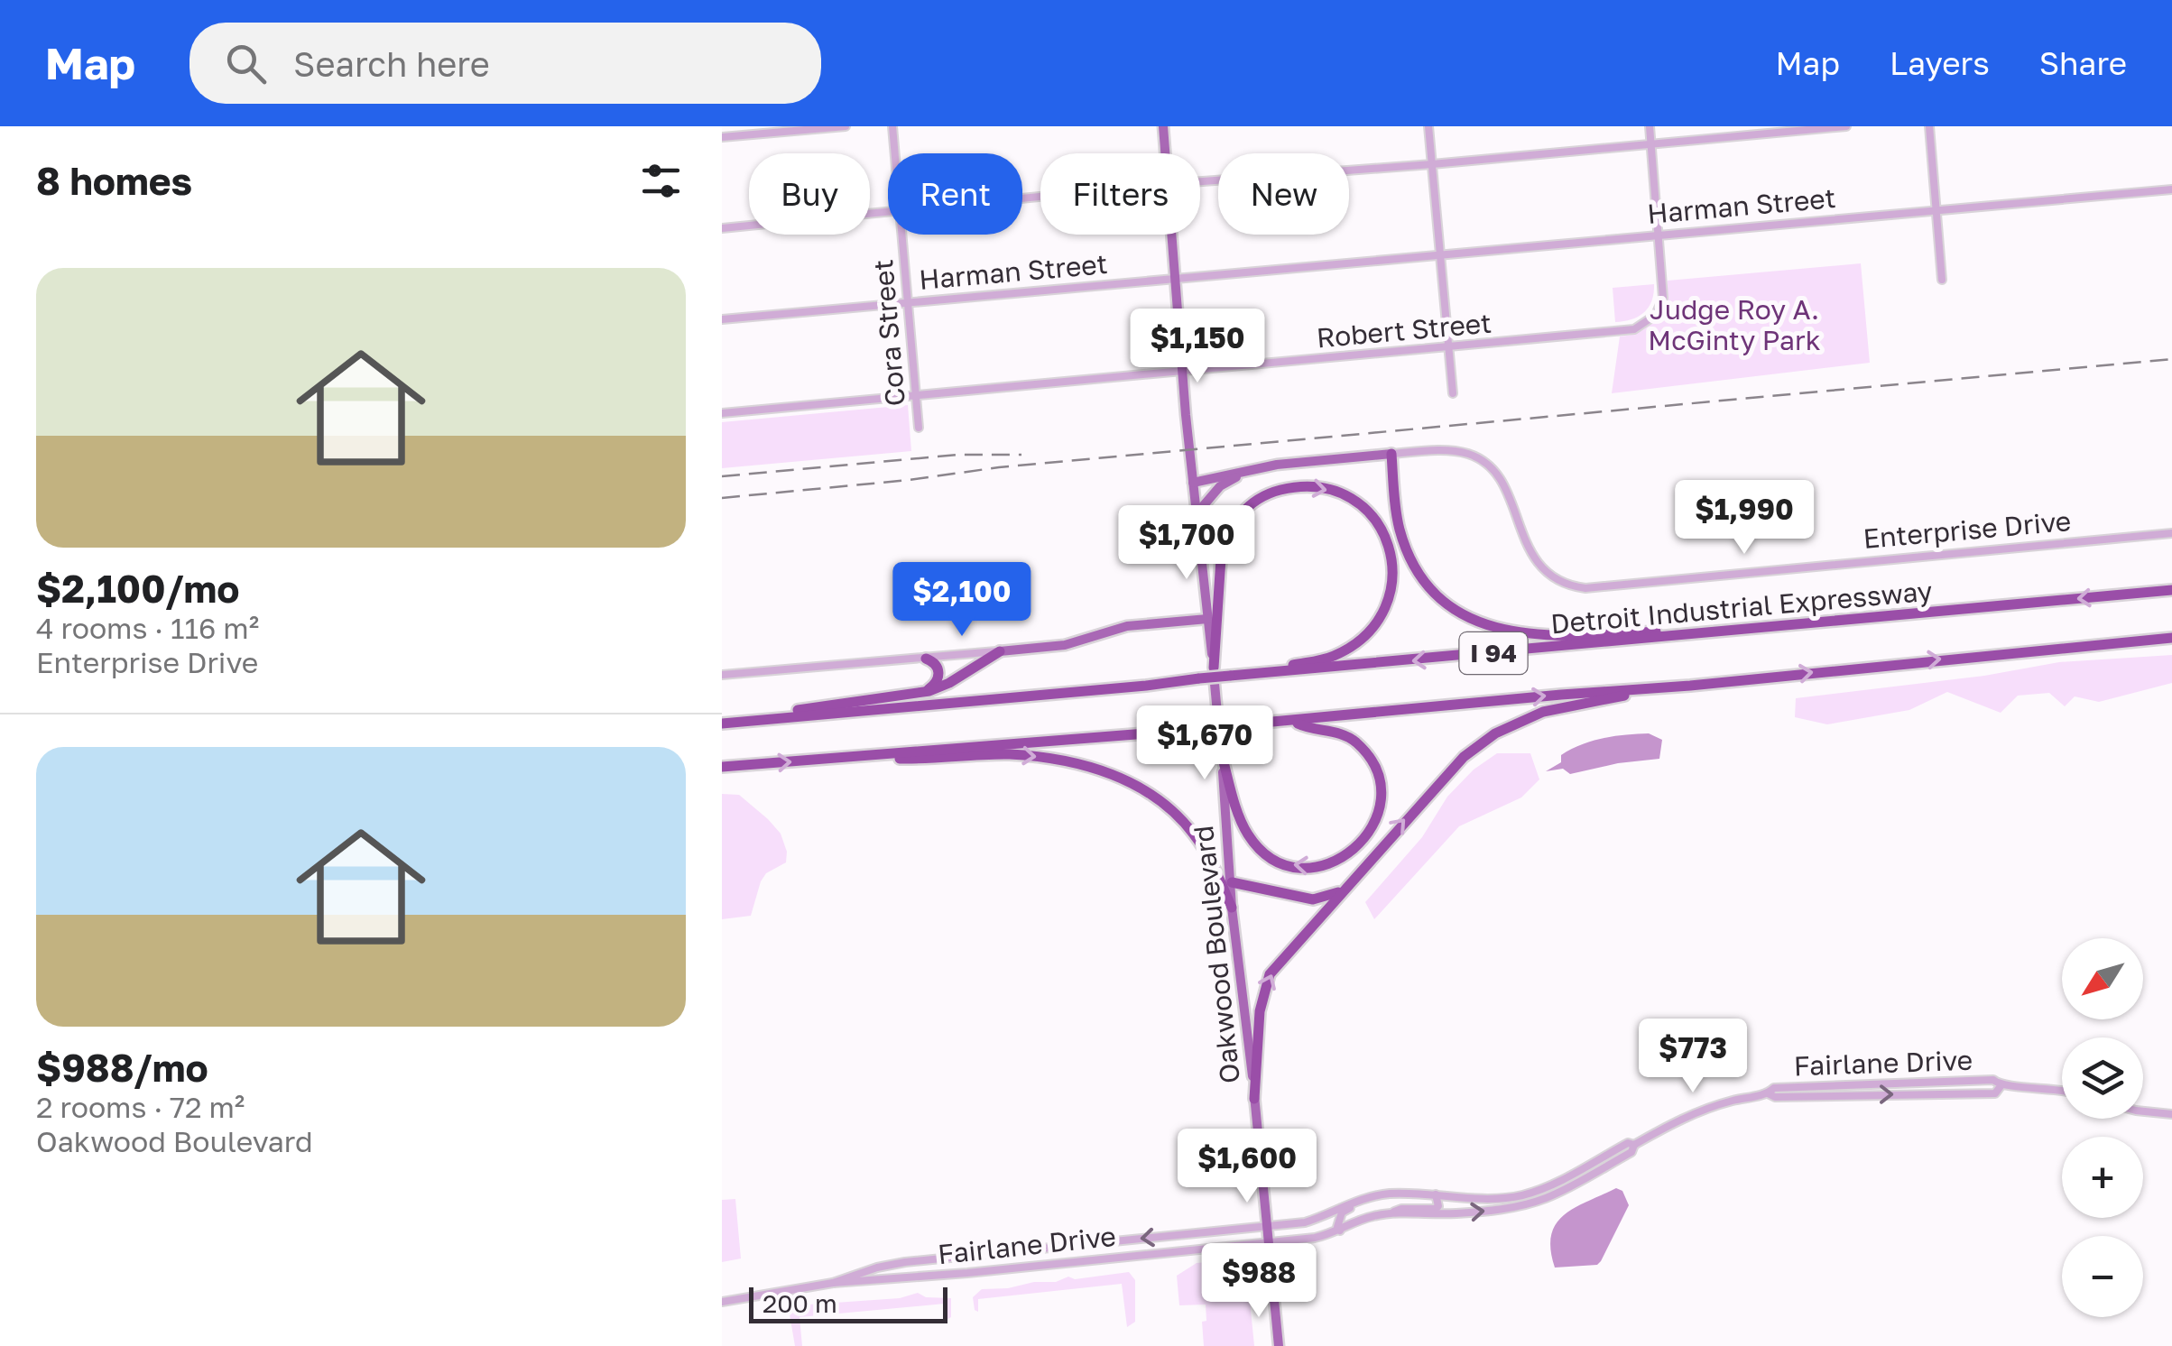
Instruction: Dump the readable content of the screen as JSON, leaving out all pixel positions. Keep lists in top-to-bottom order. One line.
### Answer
{"streets":{"highway":["Detroit Industrial Expressway","I 94"],"main road":["Enterprise Drive","Oakwood Boulevard"],"street":["Harman Street","Robert Street","Cora Street","Fairlane Drive"]},"crossings":[["Harman Street","Robert Street"],["Harman Street","Cora Street"],["Harman Street","Oakwood Boulevard"],["Robert Street","Cora Street"],["Robert Street","Oakwood Boulevard"],["Enterprise Drive","Oakwood Boulevard"],["Oakwood Boulevard","Fairlane Drive"]],"parks":["Judge Roy A. McGinty Park"],"scale_bar":"200 m","north":"bottom left","page":{"header":"Map","search":"Search here","nav":["Map","Layers","Share"],"heading":"8 homes","chip":["Buy","Rent","Filters","New"],"list":[{"name":"$2,100/mo","note":"4 rooms · 116 m² · Enterprise Drive"},{"name":"$988/mo","note":"2 rooms · 72 m² · Oakwood Boulevard"}],"price":["$1,150","$1,990","$1,700","$2,100","$1,670","$773","$1,600","$988"],"map_buttons":["+","−"],"scale":"200 m"}}
